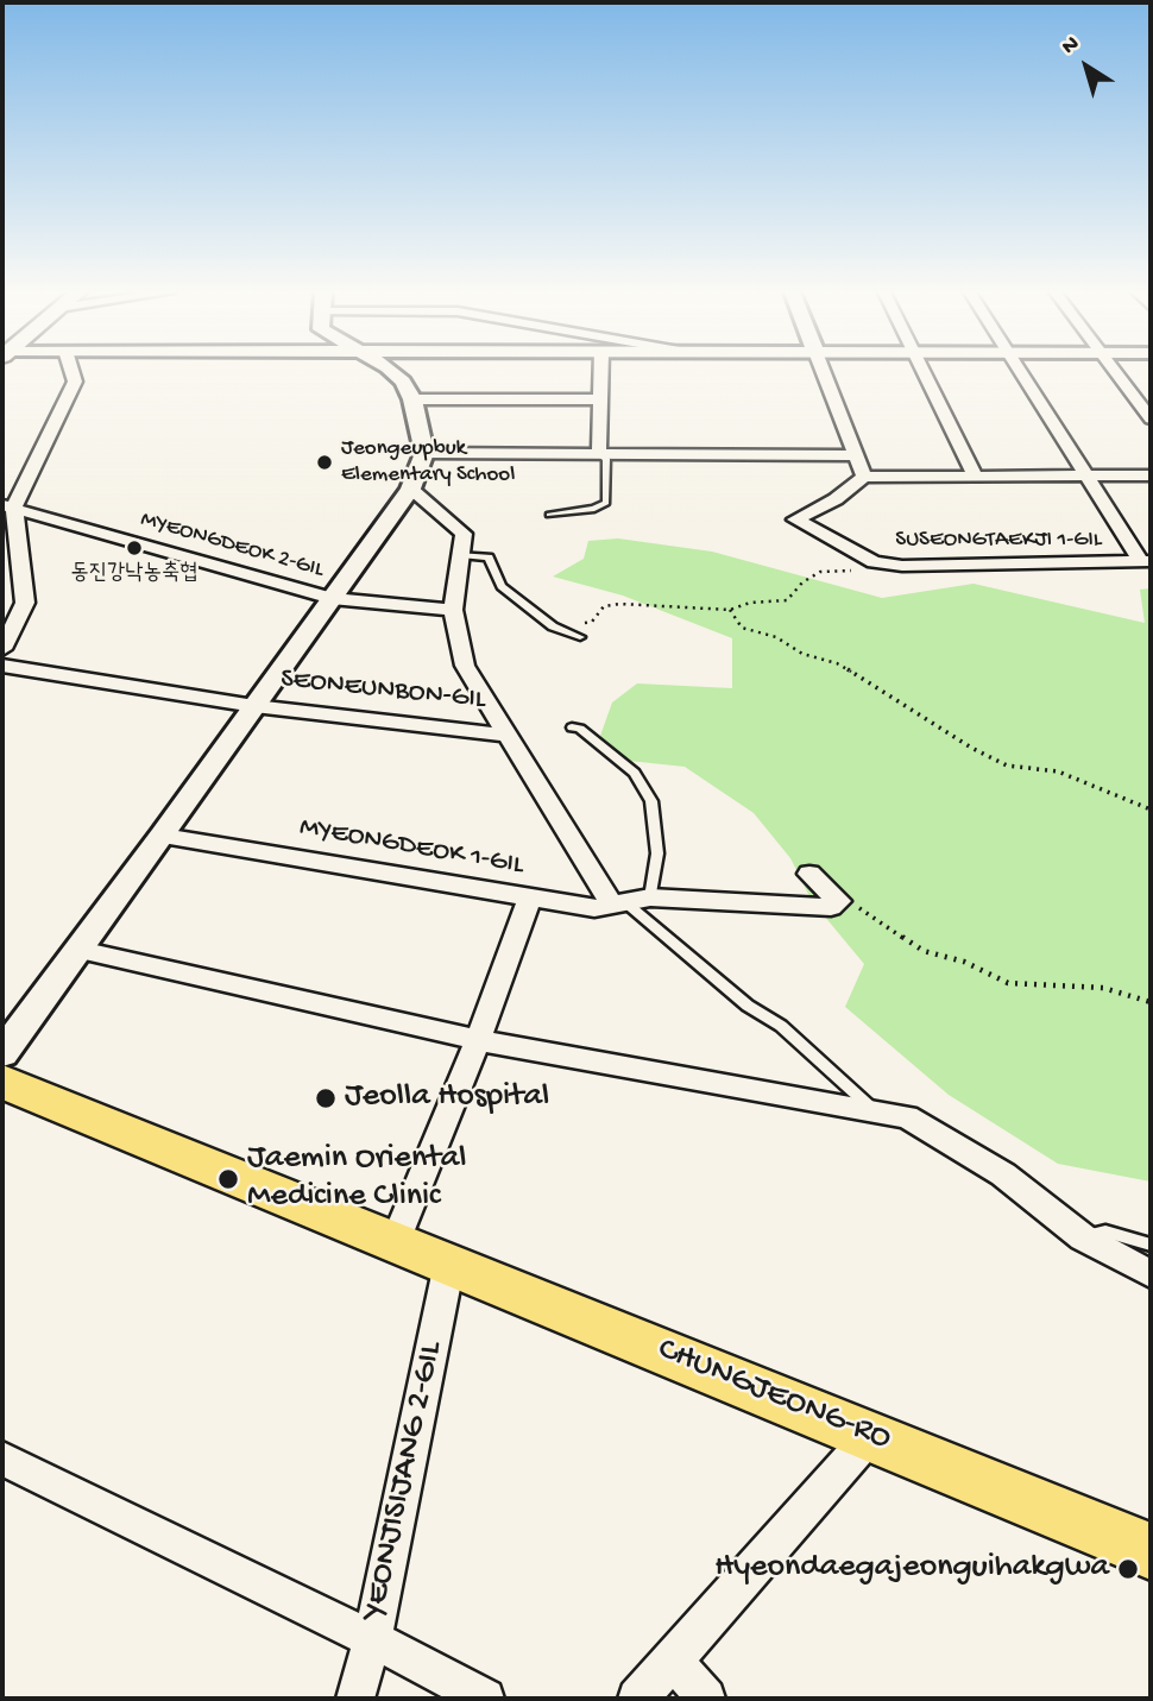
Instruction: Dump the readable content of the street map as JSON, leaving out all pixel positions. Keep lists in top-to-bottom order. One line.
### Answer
{"streets":{"main road":["CHUNGJEONG-RO"],"street":["SUSEONGTAEKJI 1-GIL","MYEONGDEOK 2-GIL","SEONEUNBON-GIL","MYEONGDEOK 1-GIL","YEONJISIJANG 2-GIL"]},"crossings":[["MYEONGDEOK 2-GIL","SEONEUNBON-GIL"],["SEONEUNBON-GIL","MYEONGDEOK 1-GIL"],["CHUNGJEONG-RO","YEONJISIJANG 2-GIL"]],"places":["Jeongeupbuk Elementary School","동진강낙농축협","Jeolla Hospital","Jaemin Oriental Medicine Clinic","Hyeondaegajeonguihakgwa"],"north":"top left"}
